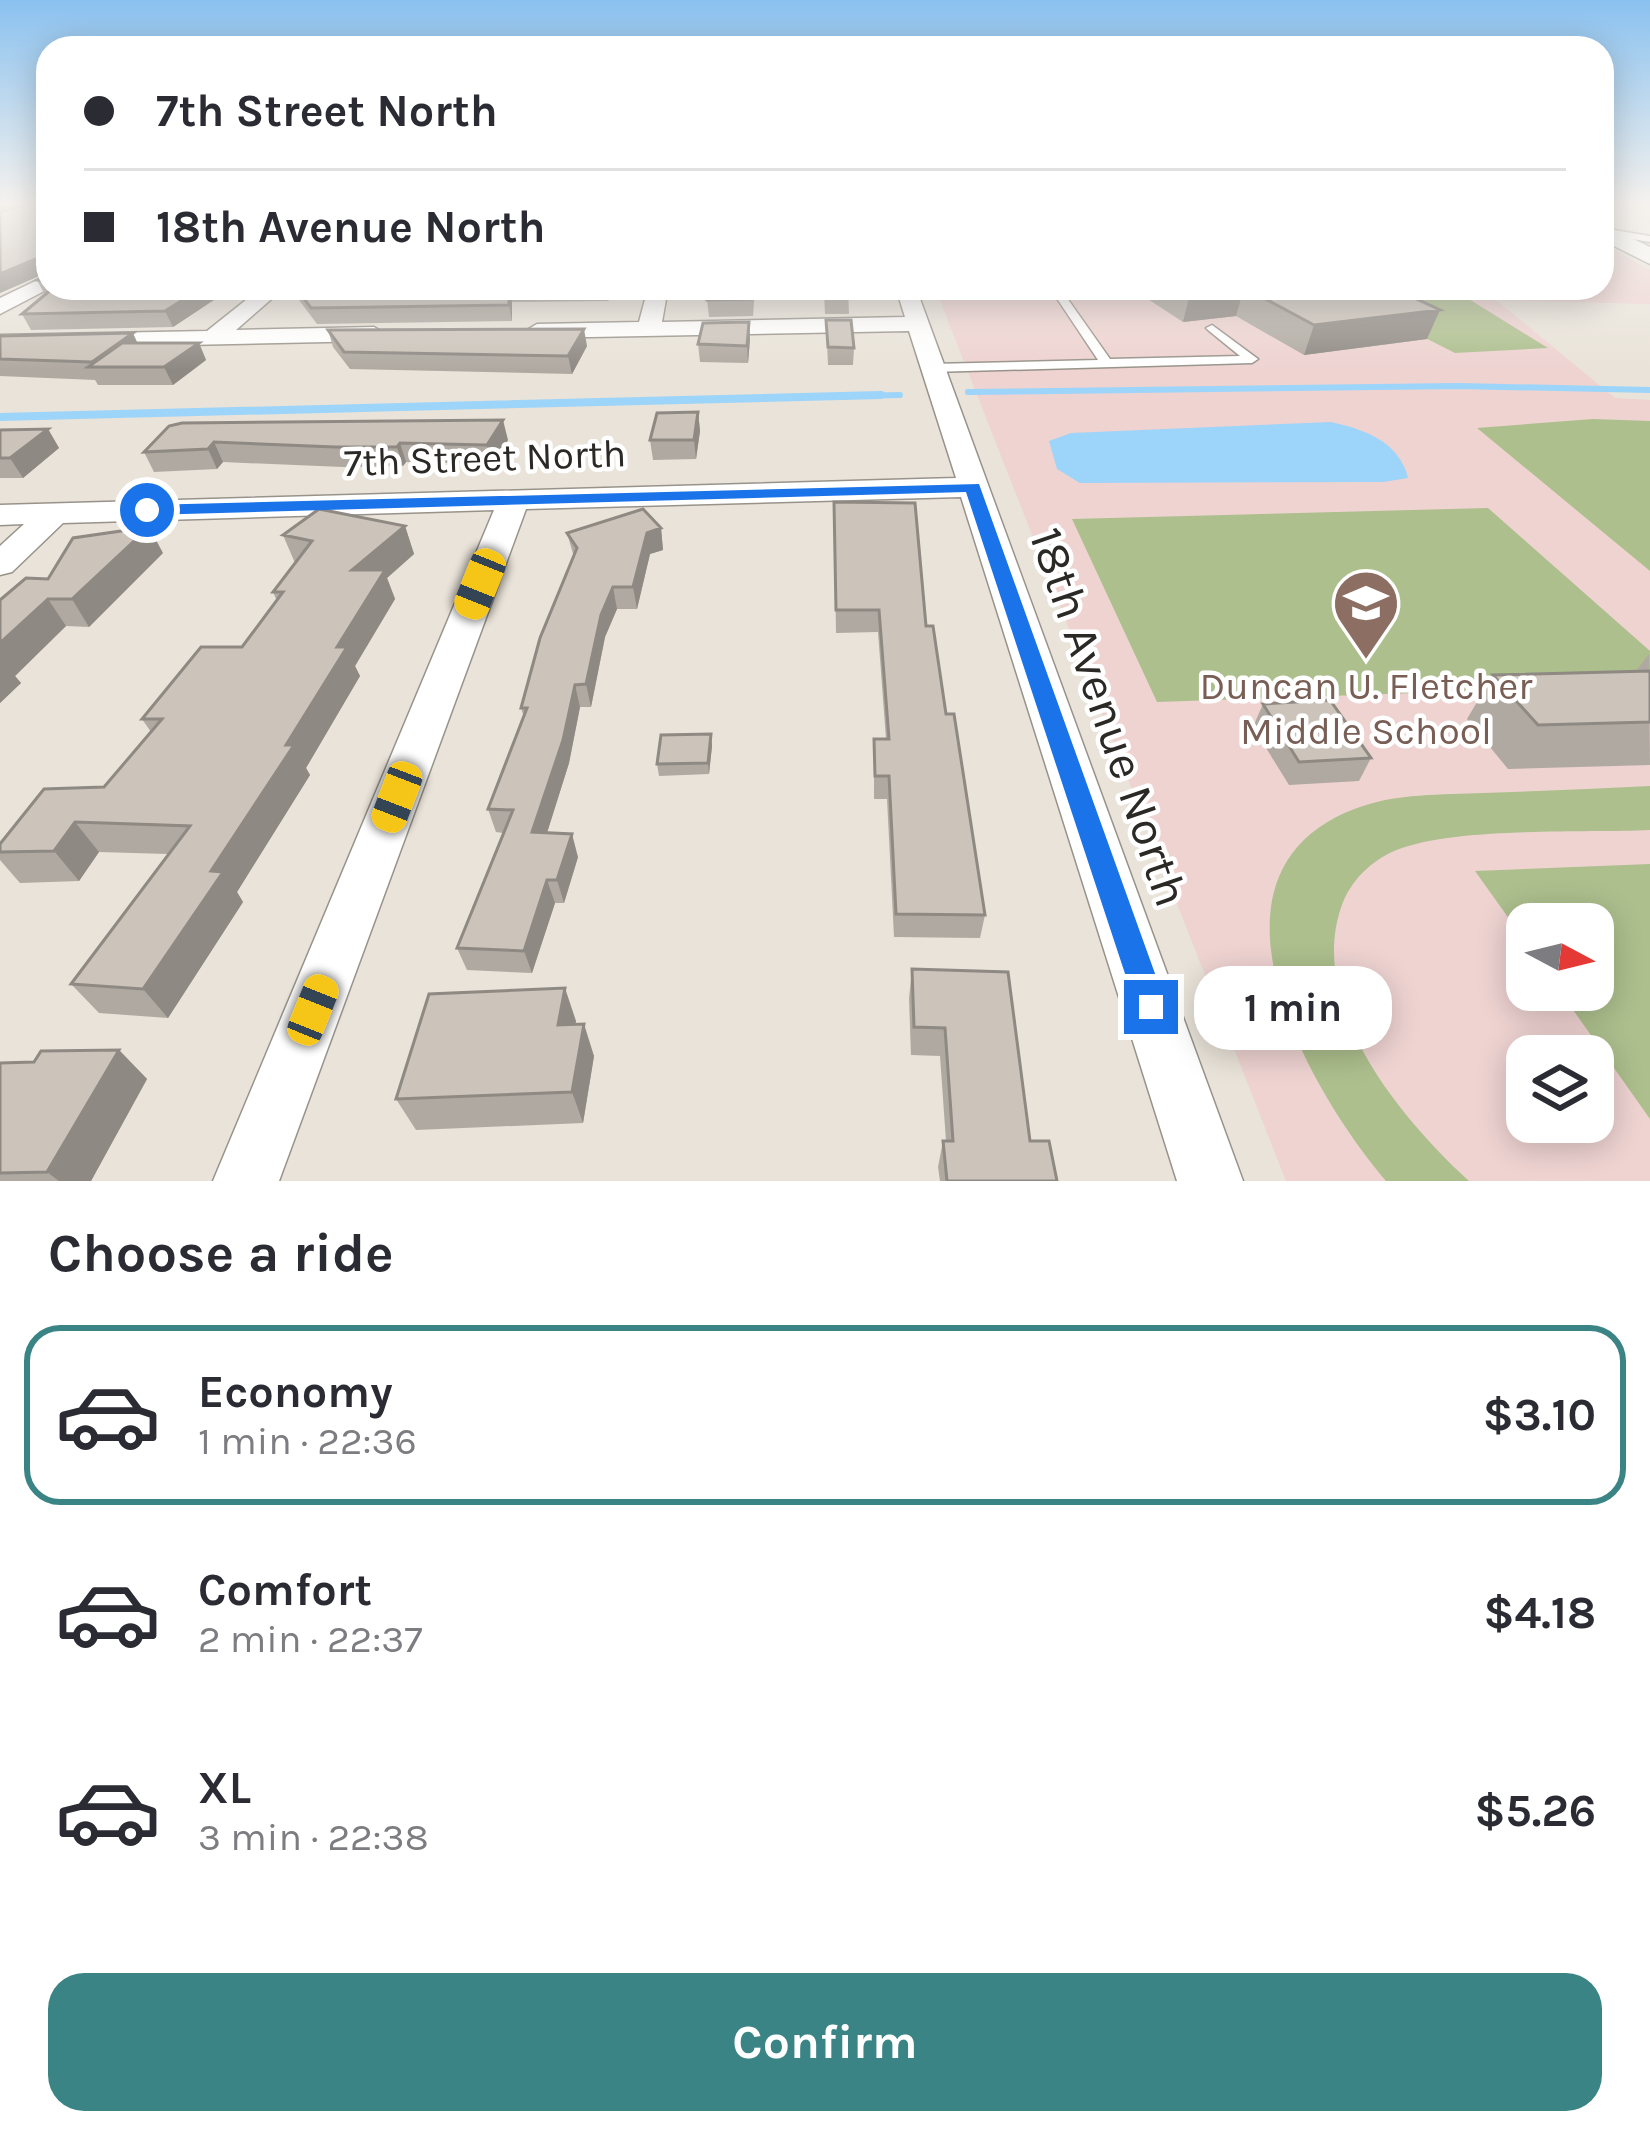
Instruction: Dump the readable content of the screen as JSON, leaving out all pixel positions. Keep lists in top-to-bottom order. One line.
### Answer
{"streets":{"street":["7th Street North","18th Avenue North"]},"crossings":[["7th Street North","18th Avenue North"]],"places":{"school or university":["Duncan U. Fletcher Middle School"]},"north":"right","page":{"banner":["7th Street North","18th Avenue North"],"bubble":"1 min","heading":"Choose a ride","list":[{"name":"Economy","note":"1 min · 22:36","value":"$3.10"},{"name":"Comfort","note":"2 min · 22:37","value":"$4.18"},{"name":"XL","note":"3 min · 22:38","value":"$5.26"}],"buttons":"Confirm"}}
